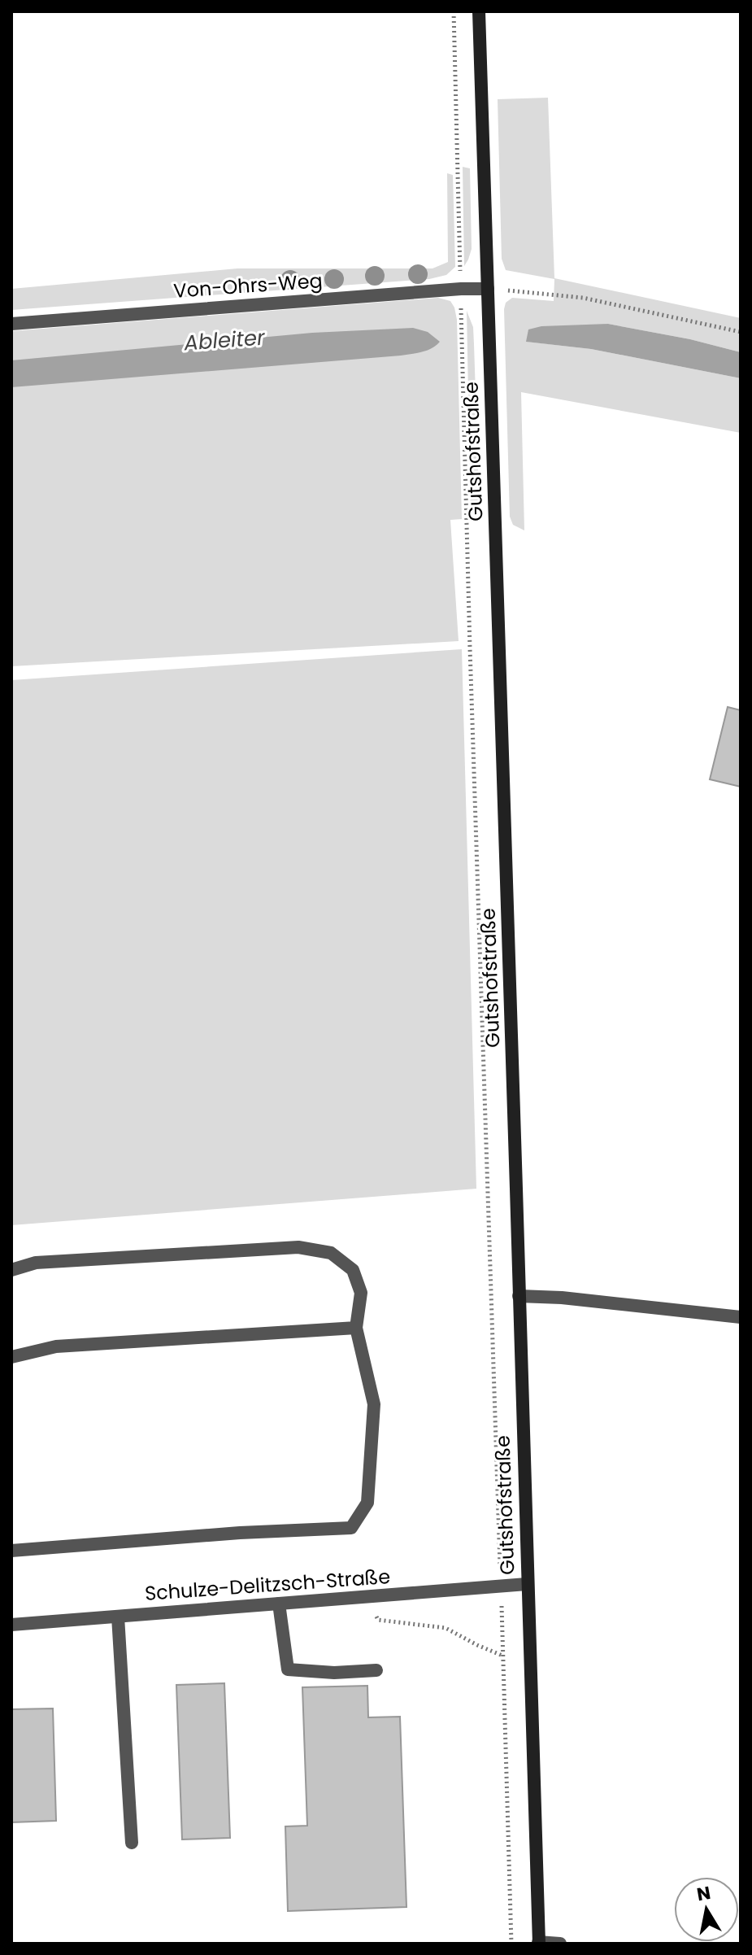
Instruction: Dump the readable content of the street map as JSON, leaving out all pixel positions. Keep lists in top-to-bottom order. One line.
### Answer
{"streets":{"street":["Von-Ohrs-Weg","Gutshofstraße","Schulze-Delitzsch-Straße"]},"crossings":[["Von-Ohrs-Weg","Gutshofstraße"],["Gutshofstraße","Schulze-Delitzsch-Straße"]],"water":["Ableiter"],"north":"top"}
